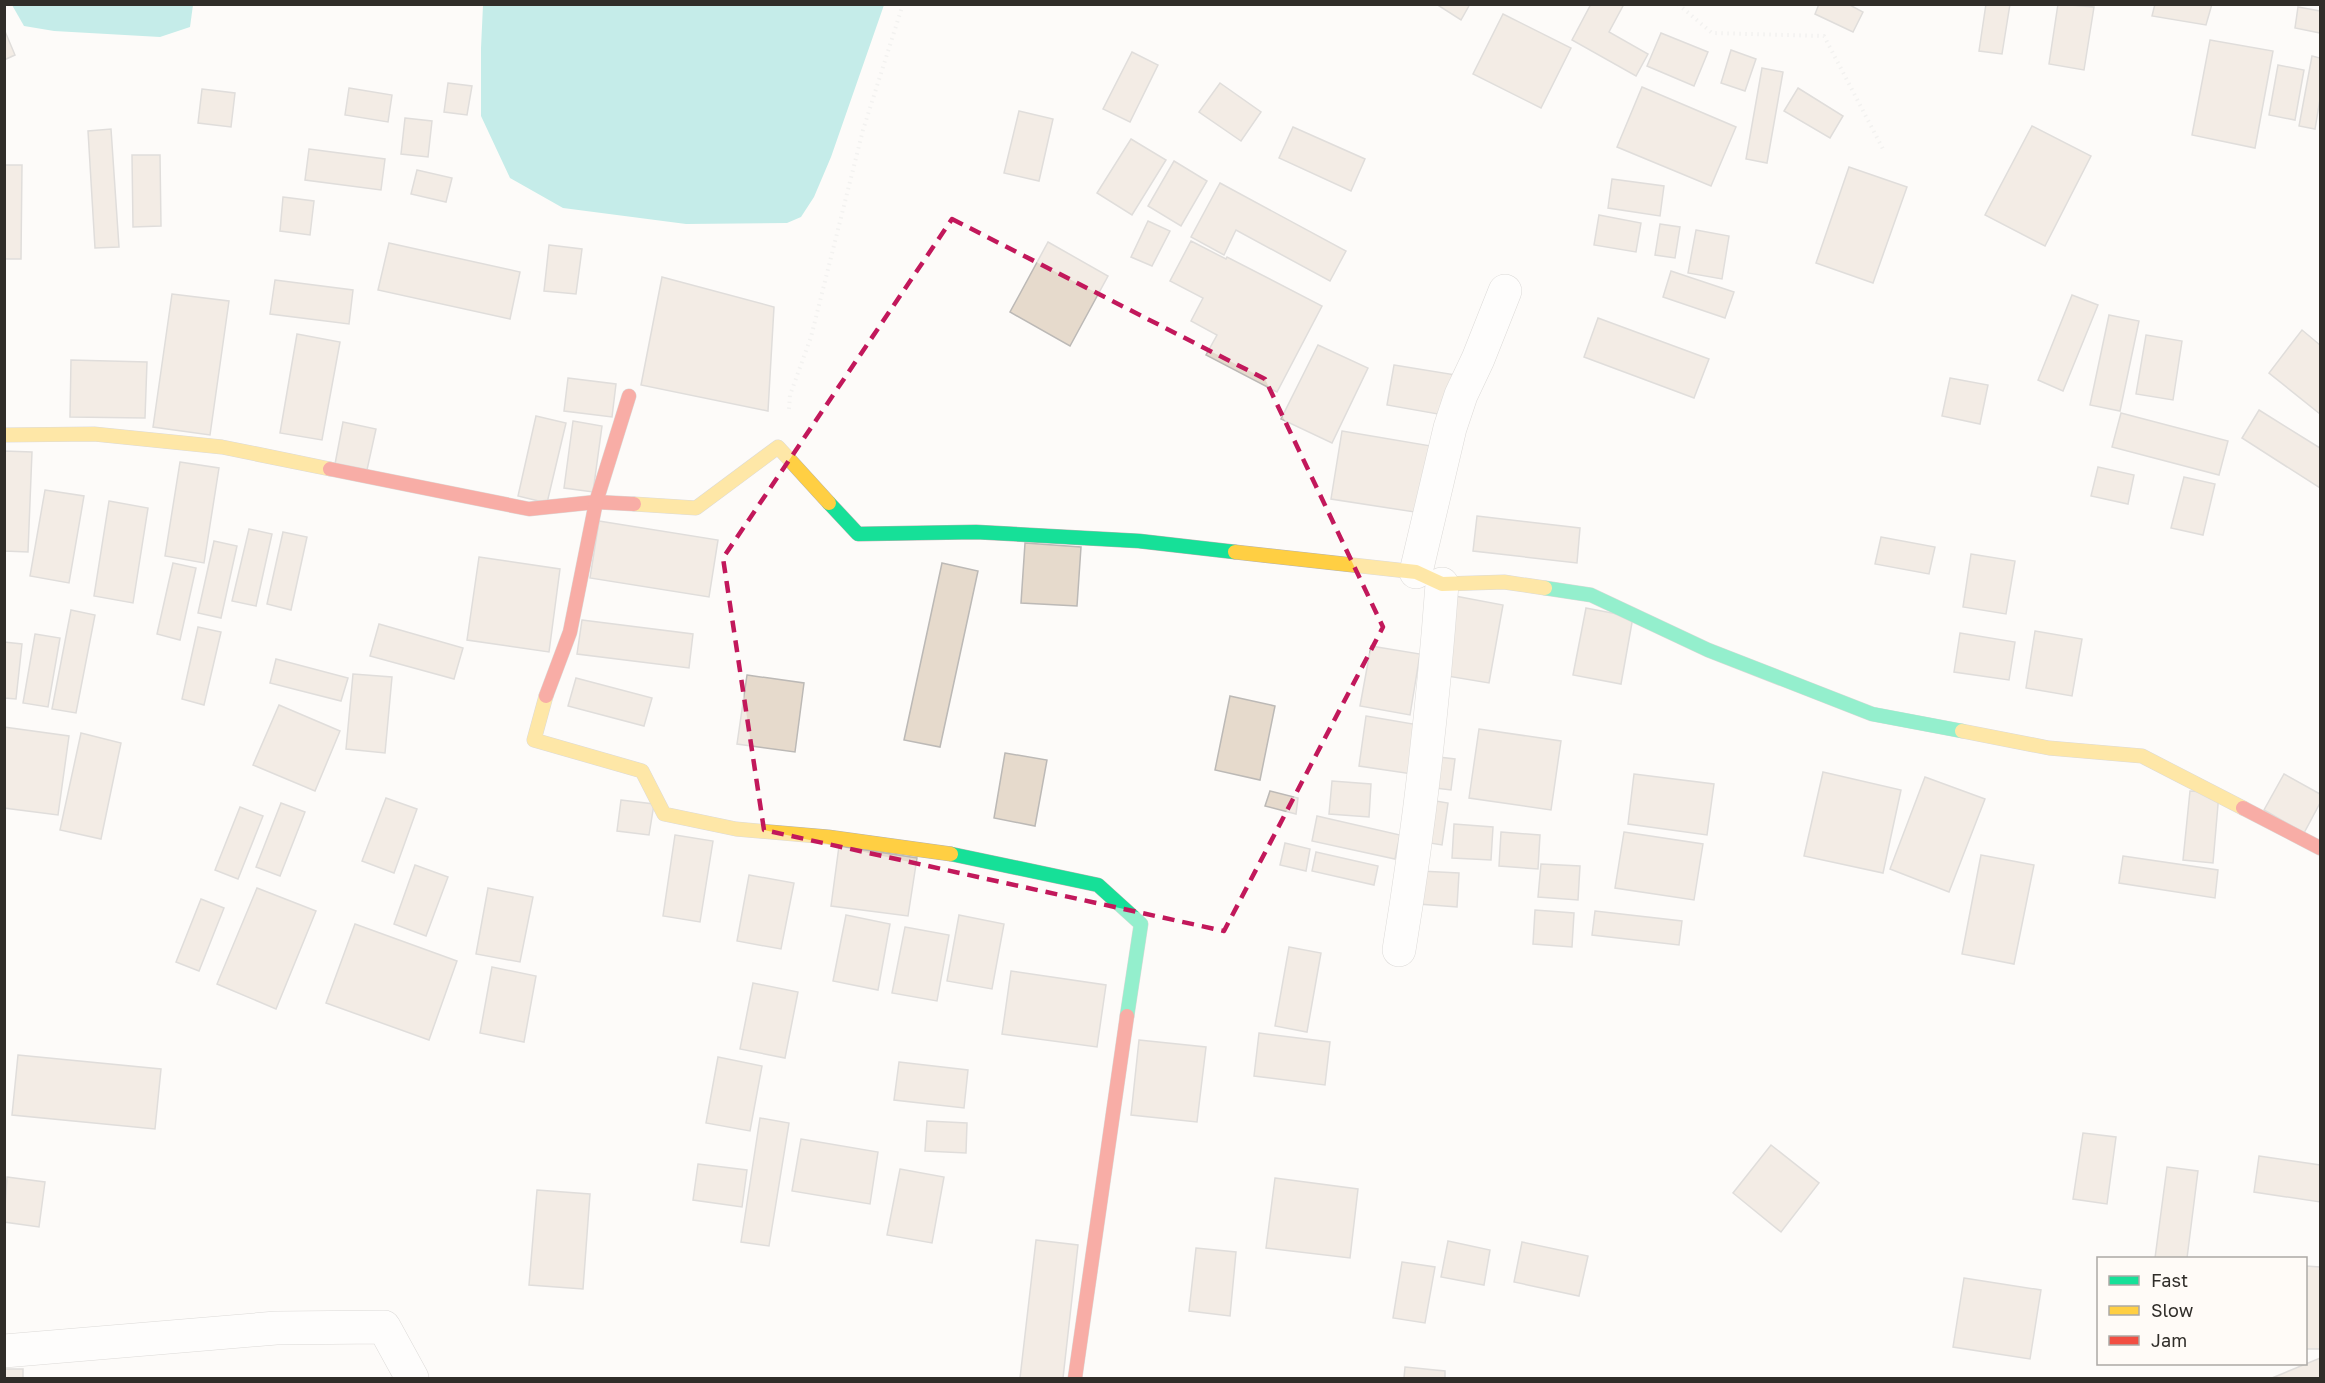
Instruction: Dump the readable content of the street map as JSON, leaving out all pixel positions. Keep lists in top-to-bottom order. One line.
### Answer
{"legend":["Fast","Slow","Jam"]}
